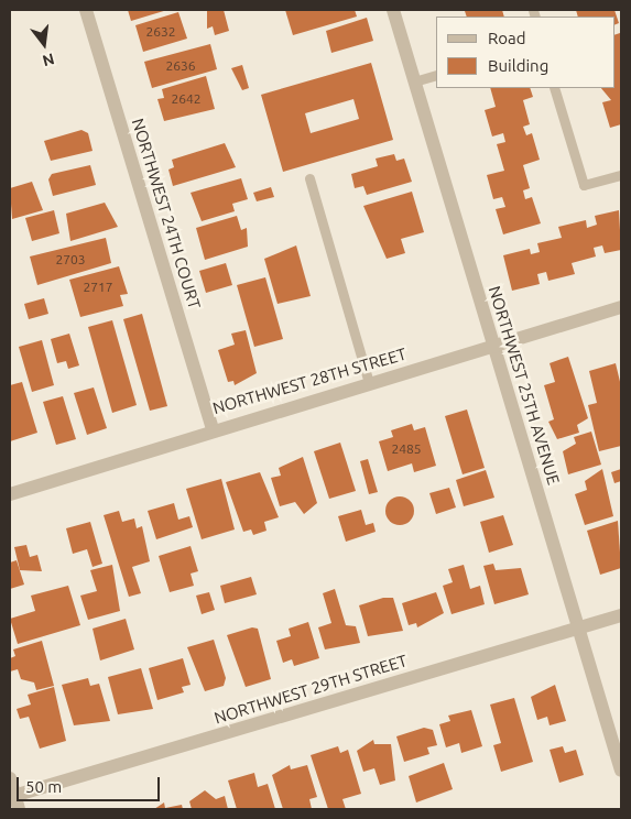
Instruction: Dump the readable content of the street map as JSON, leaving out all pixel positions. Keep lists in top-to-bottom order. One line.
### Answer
{"streets":{"street":["NORTHWEST 24TH COURT","NORTHWEST 28TH STREET","NORTHWEST 25TH AVENUE","NORTHWEST 29TH STREET"]},"crossings":[["NORTHWEST 24TH COURT","NORTHWEST 28TH STREET"],["NORTHWEST 28TH STREET","NORTHWEST 25TH AVENUE"],["NORTHWEST 25TH AVENUE","NORTHWEST 29TH STREET"]],"house_numbers":["2632","2636","2642","2703","2717","2485"],"legend":["Road","Building"],"scale_bar":"50 m","north":"bottom"}
